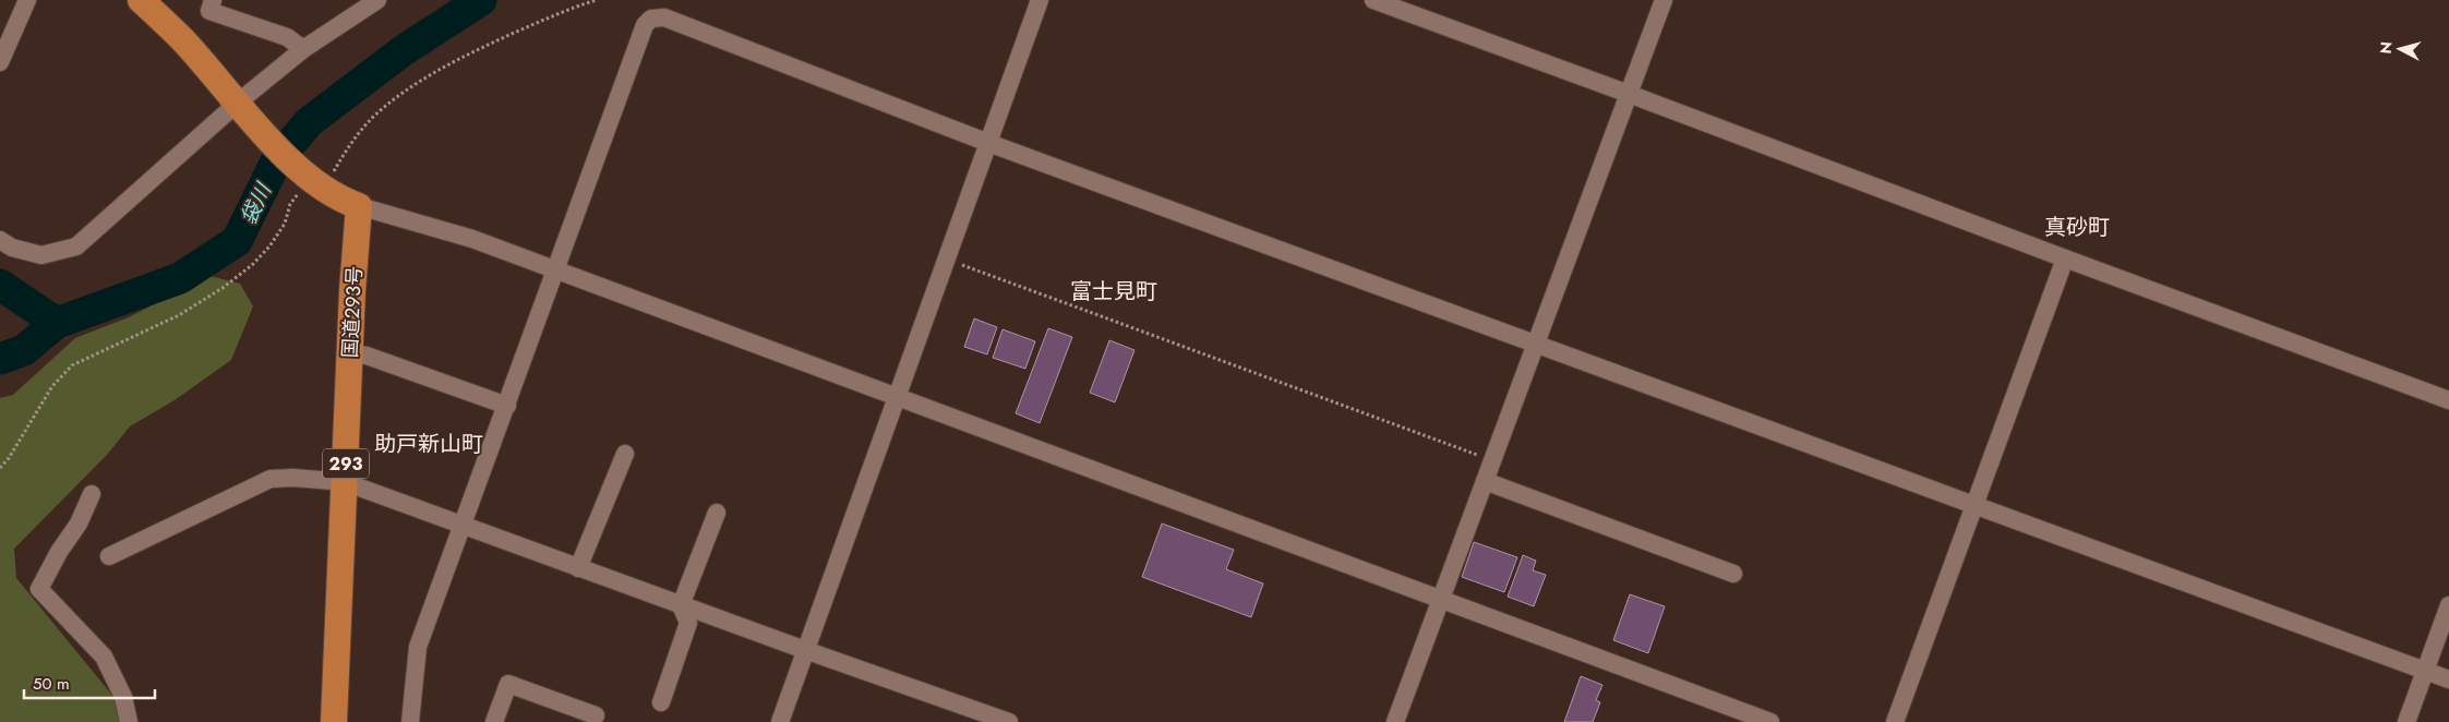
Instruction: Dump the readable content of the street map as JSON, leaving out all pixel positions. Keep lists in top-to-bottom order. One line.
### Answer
{"streets":{"highway":["国道293号","293"]},"districts":["真砂町","富士見町","助戸新山町"],"water":["袋川"],"scale_bar":"50 m","north":"left"}
